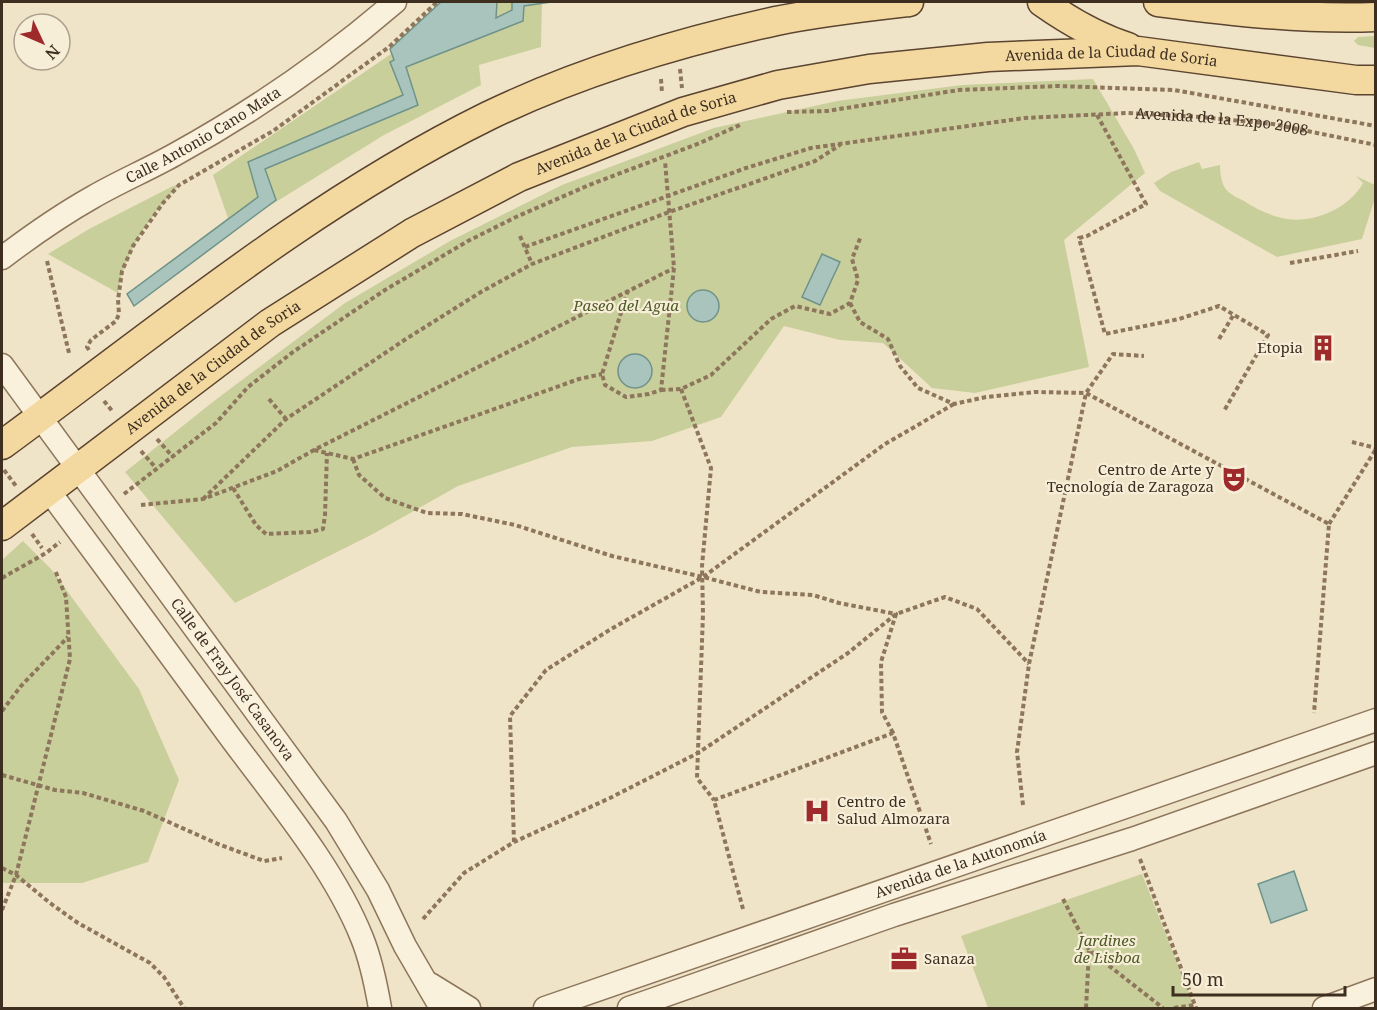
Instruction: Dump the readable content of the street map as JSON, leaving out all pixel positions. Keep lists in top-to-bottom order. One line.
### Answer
{"streets":{"main road":["Avenida de la Ciudad de Soria"],"street":["Calle Antonio Cano Mata","Calle de Fray José Casanova","Avenida de la Autonomía"],"path":["Avenida de la Expo 2008"]},"crossings":[["Avenida de la Ciudad de Soria","Calle de Fray José Casanova"]],"parks":["Paseo del Agua","Jardines de Lisboa"],"places":{"building":["Etopia"],"theatre":["Centro de Arte y Tecnología de Zaragoza"],"hospital":["Centro de Salud Almozara"],"office":["Sanaza"]},"scale_bar":"50 m","north":"bottom right"}
